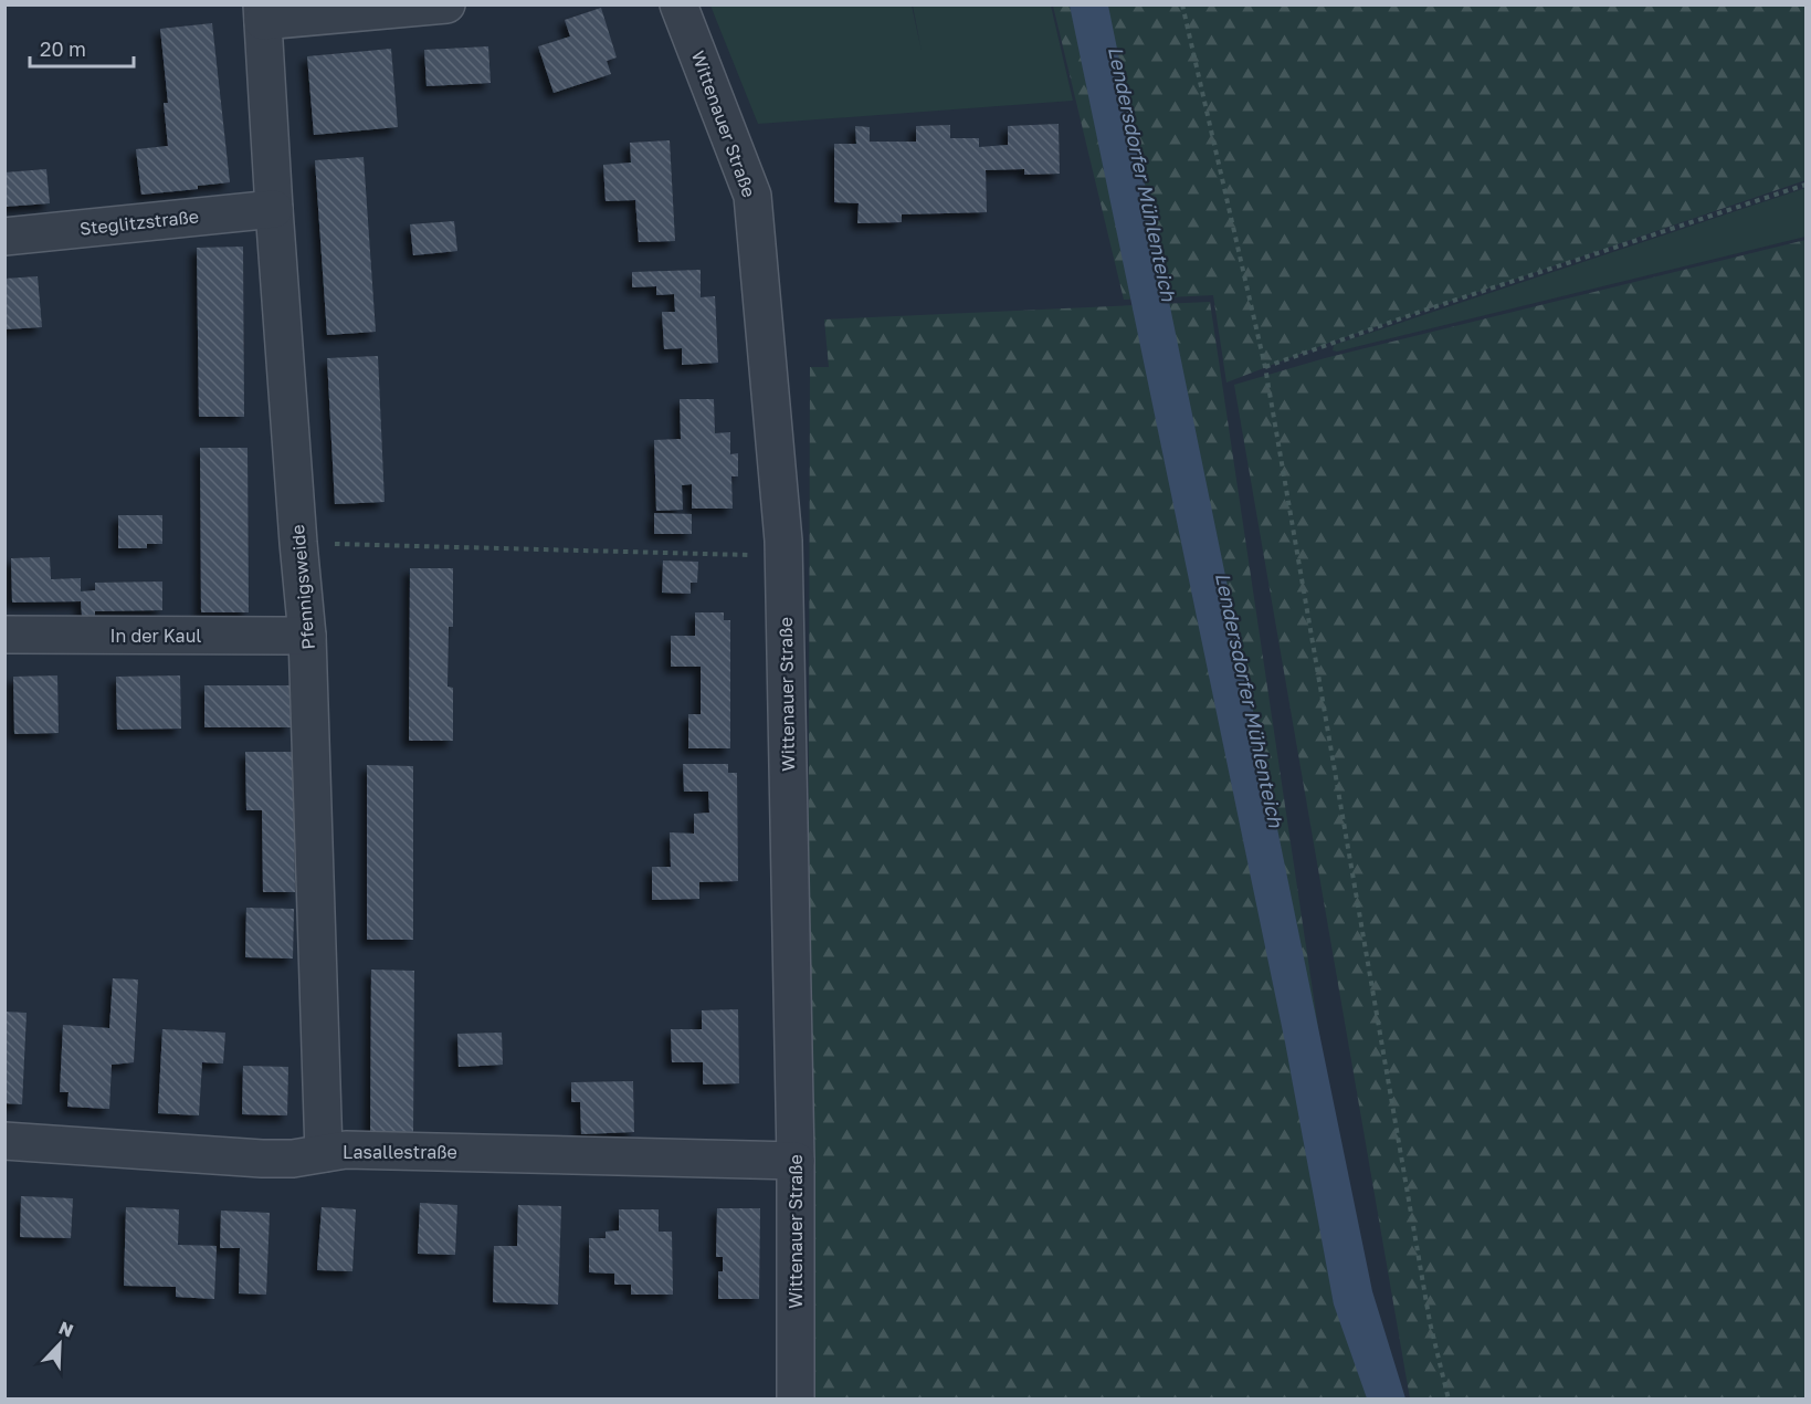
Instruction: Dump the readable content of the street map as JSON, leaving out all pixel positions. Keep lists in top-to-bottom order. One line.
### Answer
{"streets":{"street":["Wittenauer Straße","Steglitzstraße","Pfennigsweide","In der Kaul","Lasallestraße"]},"crossings":[["Wittenauer Straße","Lasallestraße"],["Steglitzstraße","Pfennigsweide"],["Pfennigsweide","In der Kaul"],["Pfennigsweide","Lasallestraße"]],"water":["Lendersdorfer Mühlenteich"],"scale_bar":"20 m","north":"top right"}
